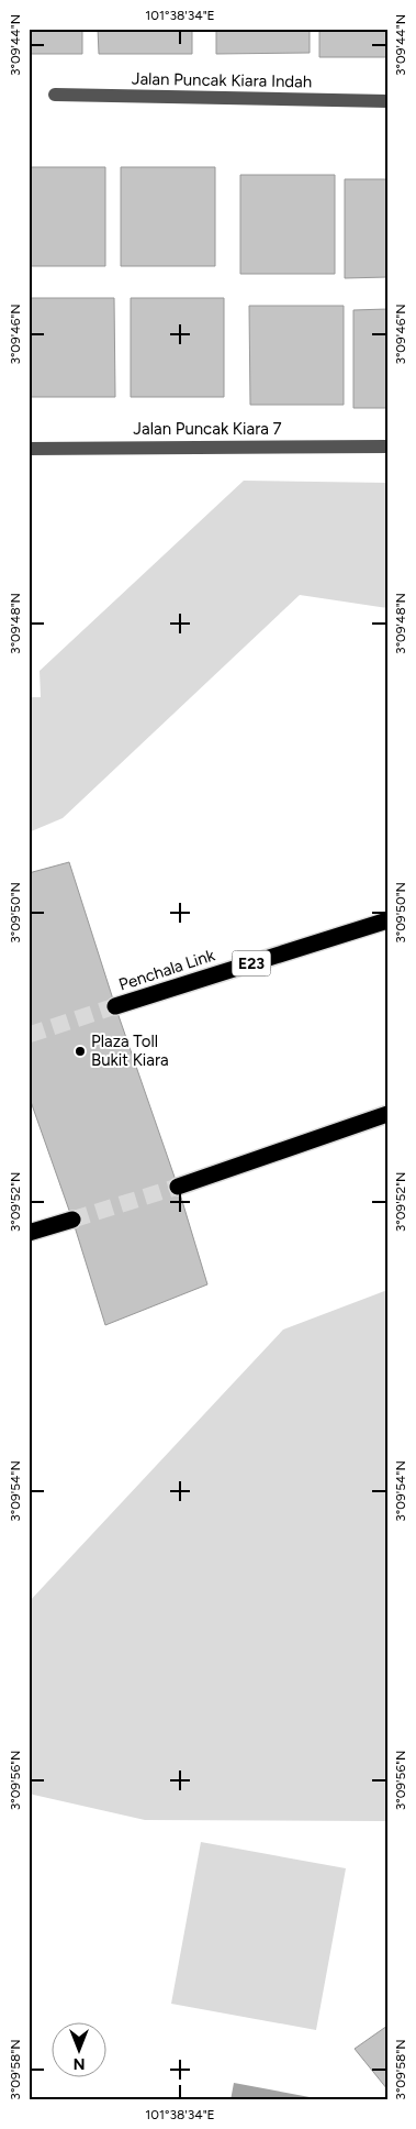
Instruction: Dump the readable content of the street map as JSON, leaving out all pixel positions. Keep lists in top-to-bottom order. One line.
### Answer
{"streets":{"highway":["E23","Penchala Link"],"street":["Jalan Puncak Kiara Indah","Jalan Puncak Kiara 7"]},"places":["Plaza Toll Bukit Kiara"],"north":"bottom","coordinates":["101°38'34\"E","3°09'44\"N","3°09'46\"N","3°09'48\"N","3°09'50\"N","3°09'52\"N","3°09'54\"N","3°09'56\"N","3°09'58\"N"]}
